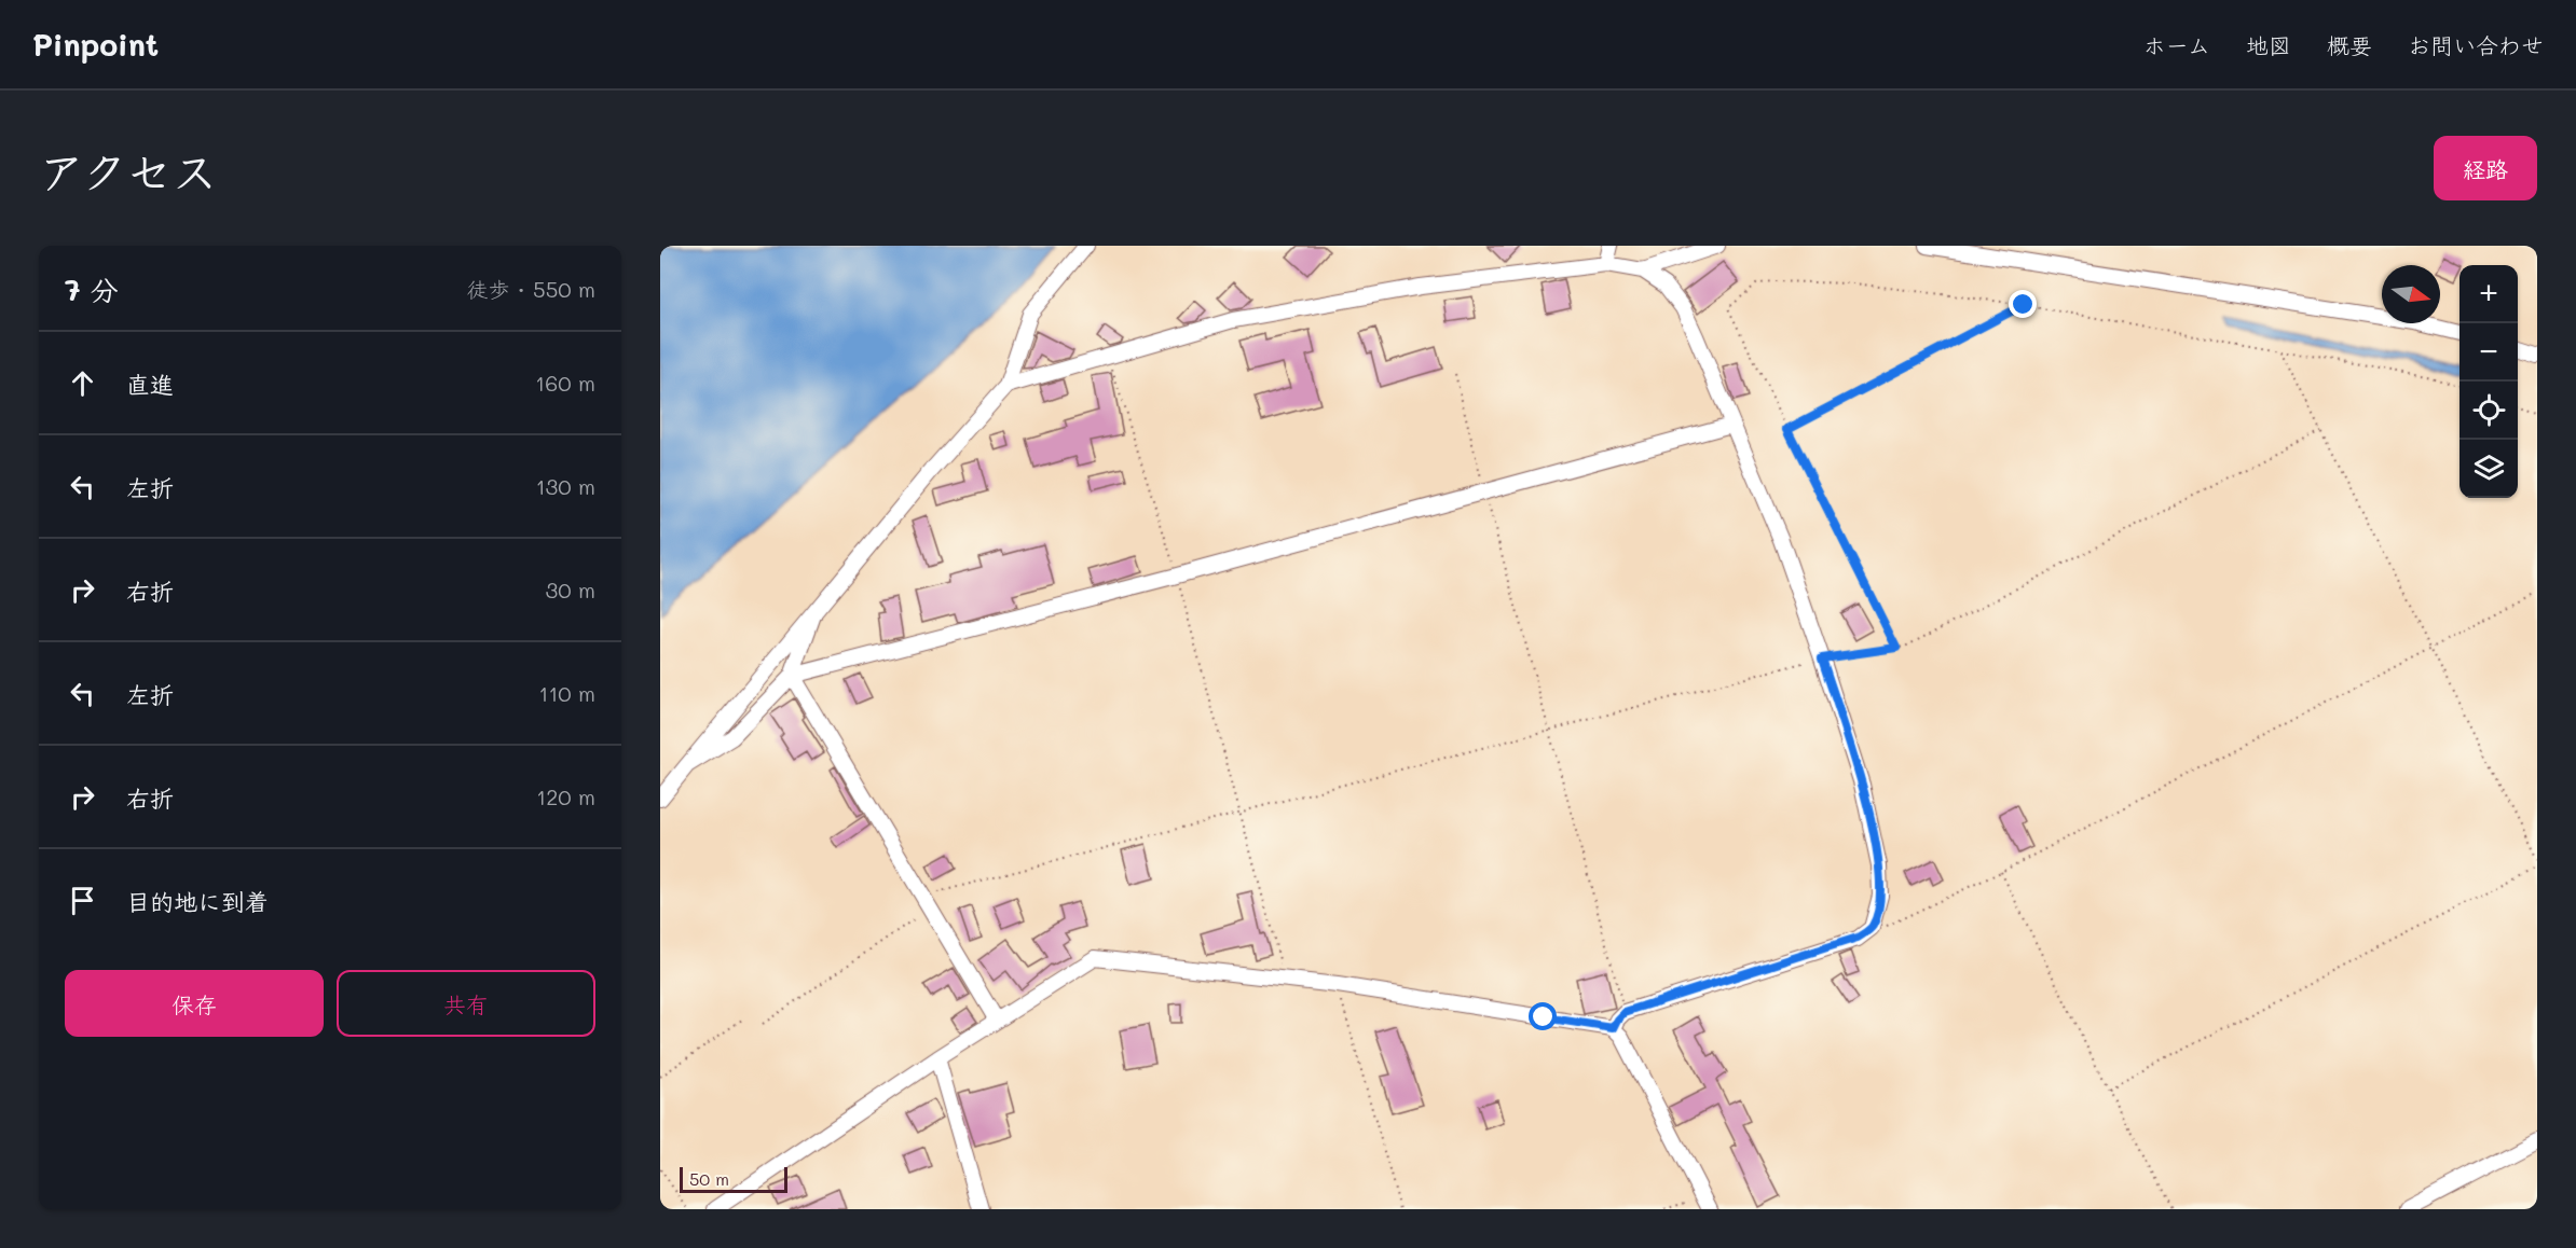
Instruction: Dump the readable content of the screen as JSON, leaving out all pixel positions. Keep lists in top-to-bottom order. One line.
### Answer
{"scale_bar":"50 m","north":"right","page":{"header":"Pinpoint","nav":["ホーム","地図","概要","お問い合わせ"],"title":"アクセス","buttons":["経路",["保存","共有"]],"heading":["7 分","徒歩 · 550 m"],"map_buttons":["+","−"],"list":[["直進","160 m"],["左折","130 m"],["右折","30 m"],["左折","110 m"],["右折","120 m"],"目的地に到着"],"scale":"50 m"}}
